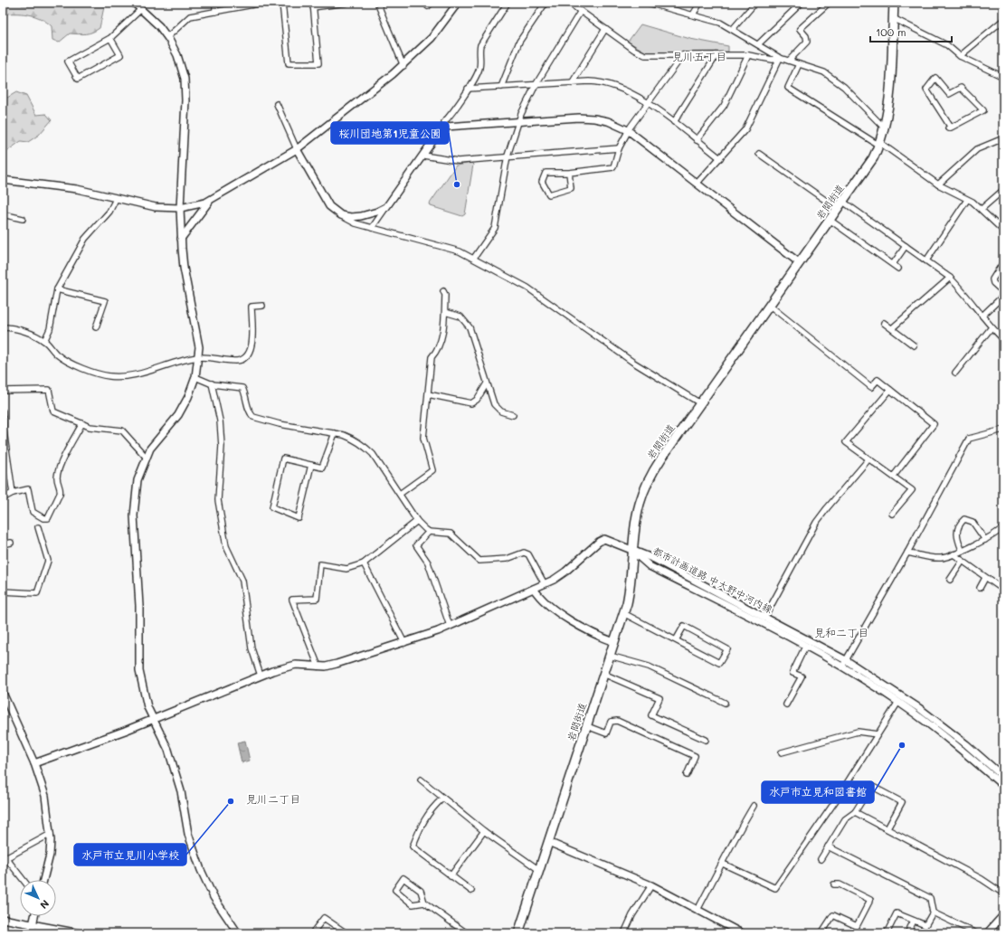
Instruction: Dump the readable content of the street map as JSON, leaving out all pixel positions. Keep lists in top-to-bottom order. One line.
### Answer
{"streets":{"main road":["岩間街道"],"street":["都市計画道路 中大野中河内線"]},"crossings":[["岩間街道","都市計画道路 中大野中河内線"]],"districts":["見川五丁目","見和二丁目","見川二丁目"],"places":["桜川団地第1児童公園","水戸市立見和図書館","水戸市立見川小学校"],"scale_bar":"100 m","north":"bottom right"}
